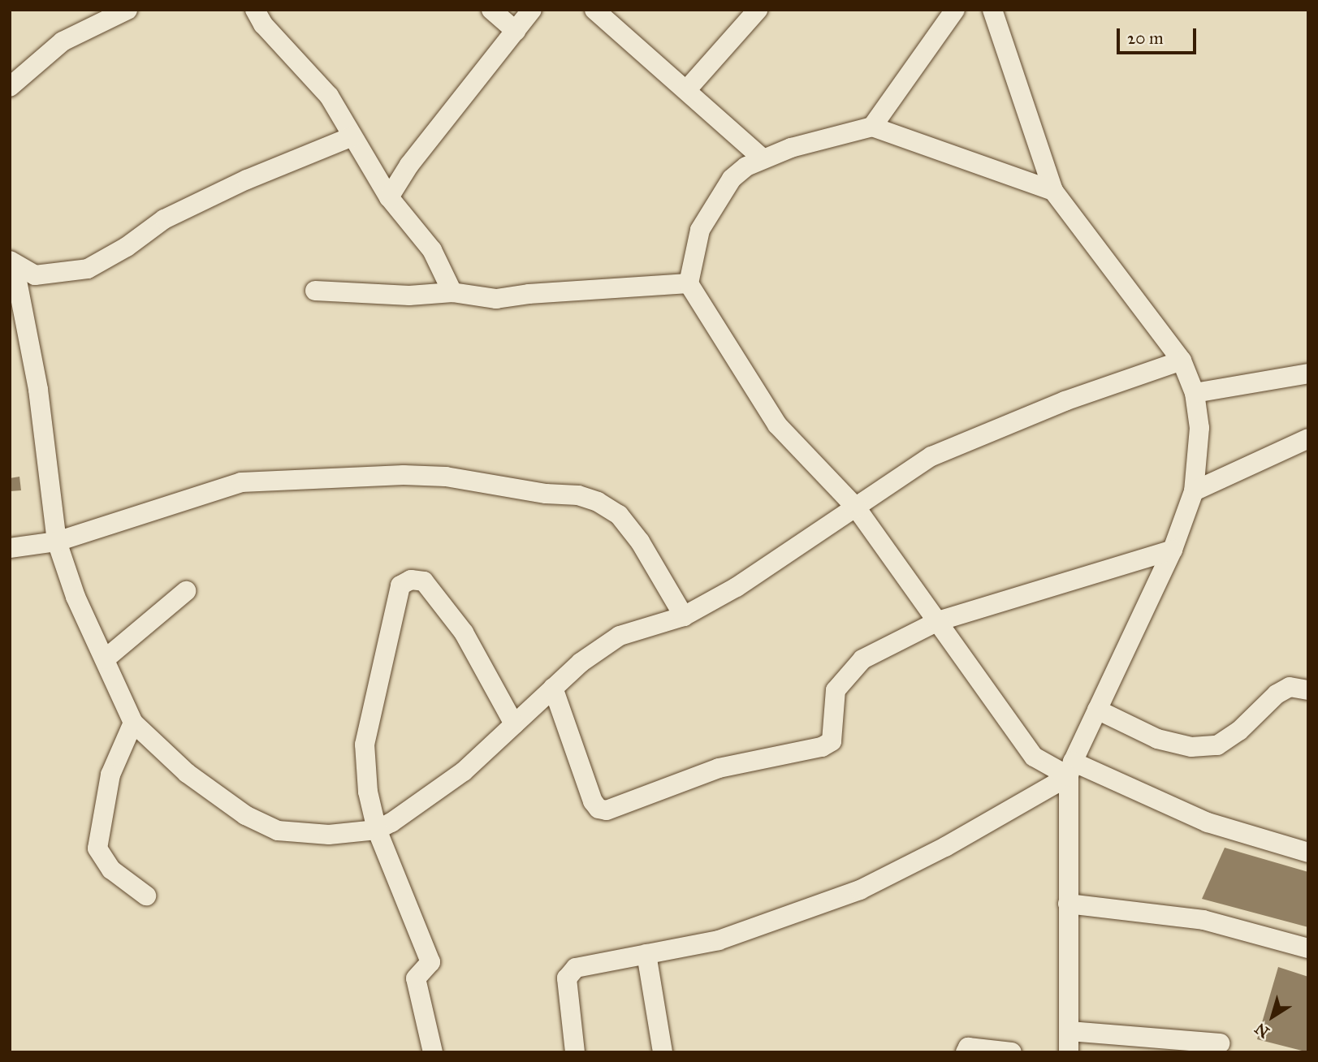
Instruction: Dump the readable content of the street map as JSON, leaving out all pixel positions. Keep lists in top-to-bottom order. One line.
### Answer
{"scale_bar":"20 m","north":"bottom left"}
